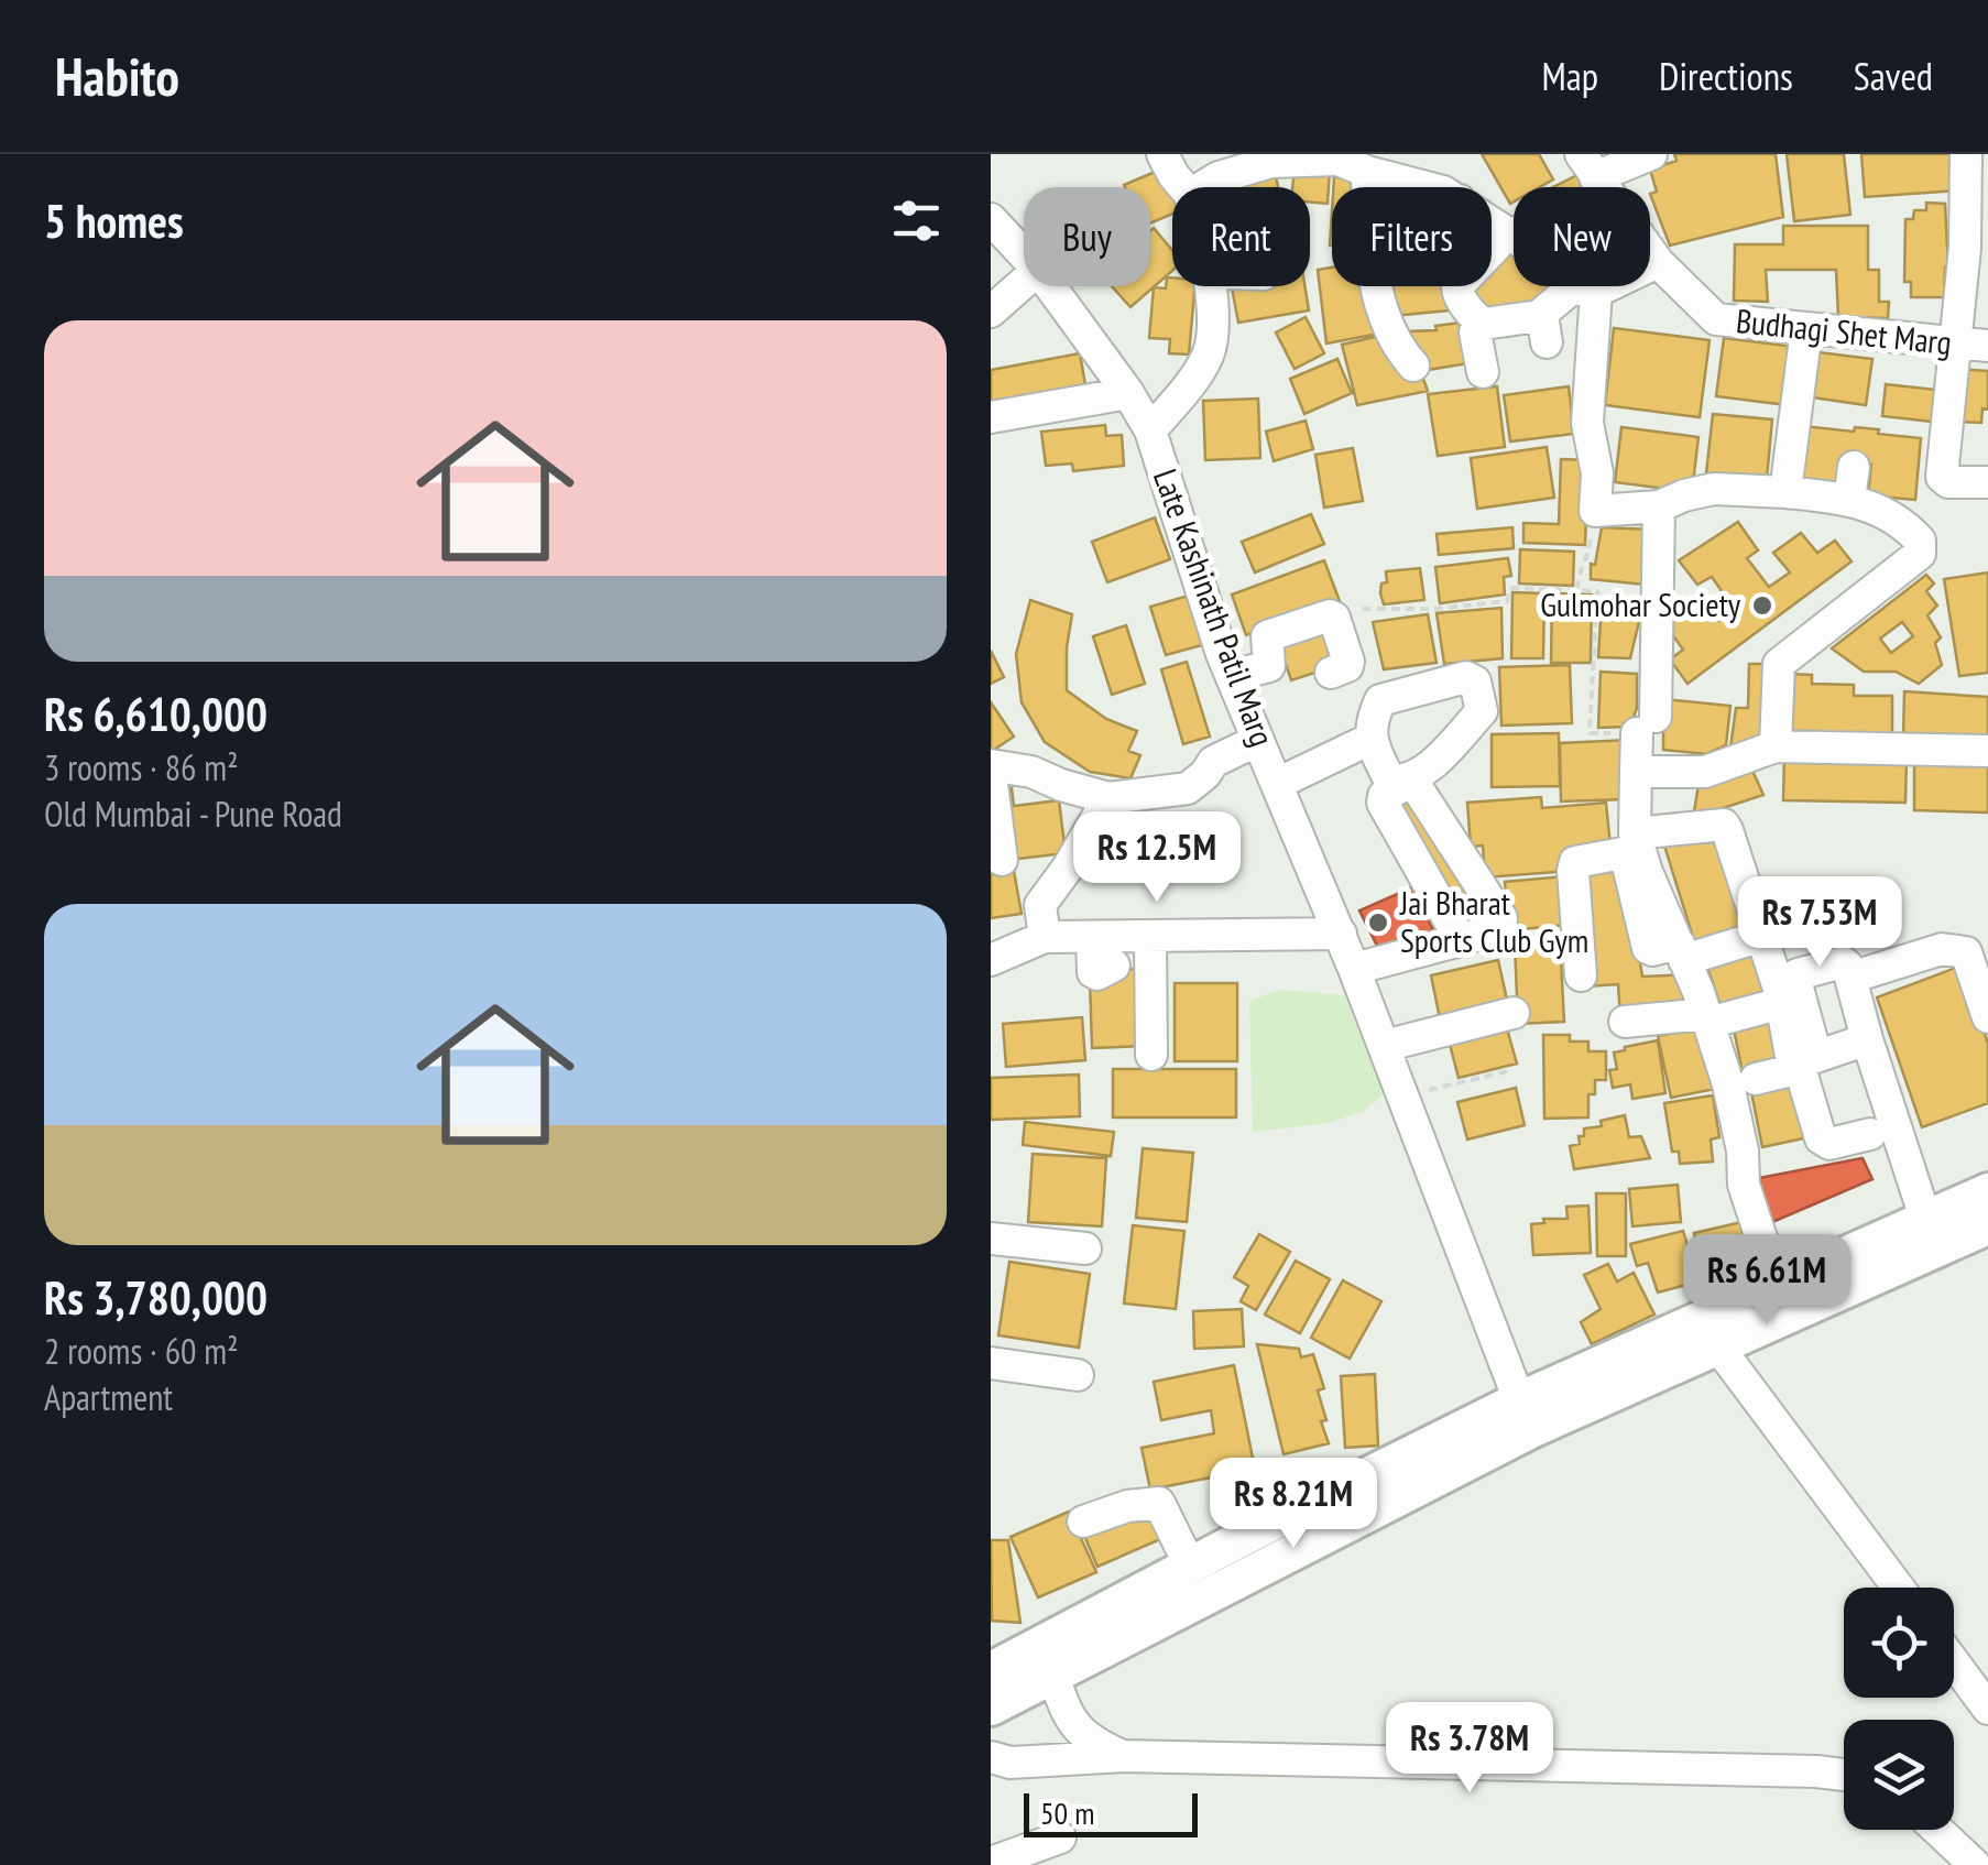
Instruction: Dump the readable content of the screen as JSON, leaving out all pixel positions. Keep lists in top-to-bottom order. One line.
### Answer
{"streets":{"street":["Budhagi Shet Marg","Late Kashinath Patil Marg"]},"places":["Gulmohar Society","Jai Bharat Sports Club Gym"],"scale_bar":"50 m","page":{"header":"Habito","nav":["Map","Directions","Saved"],"heading":"5 homes","chip":["Buy","Rent","Filters","New"],"list":[{"name":"Rs 6,610,000","note":"3 rooms · 86 m² · Old Mumbai - Pune Road"},{"name":"Rs 3,780,000","note":"2 rooms · 60 m² · Apartment"}],"price":["Rs 12.5M","Rs 7.53M","Rs 6.61M","Rs 8.21M","Rs 3.78M"],"scale":"50 m"}}
